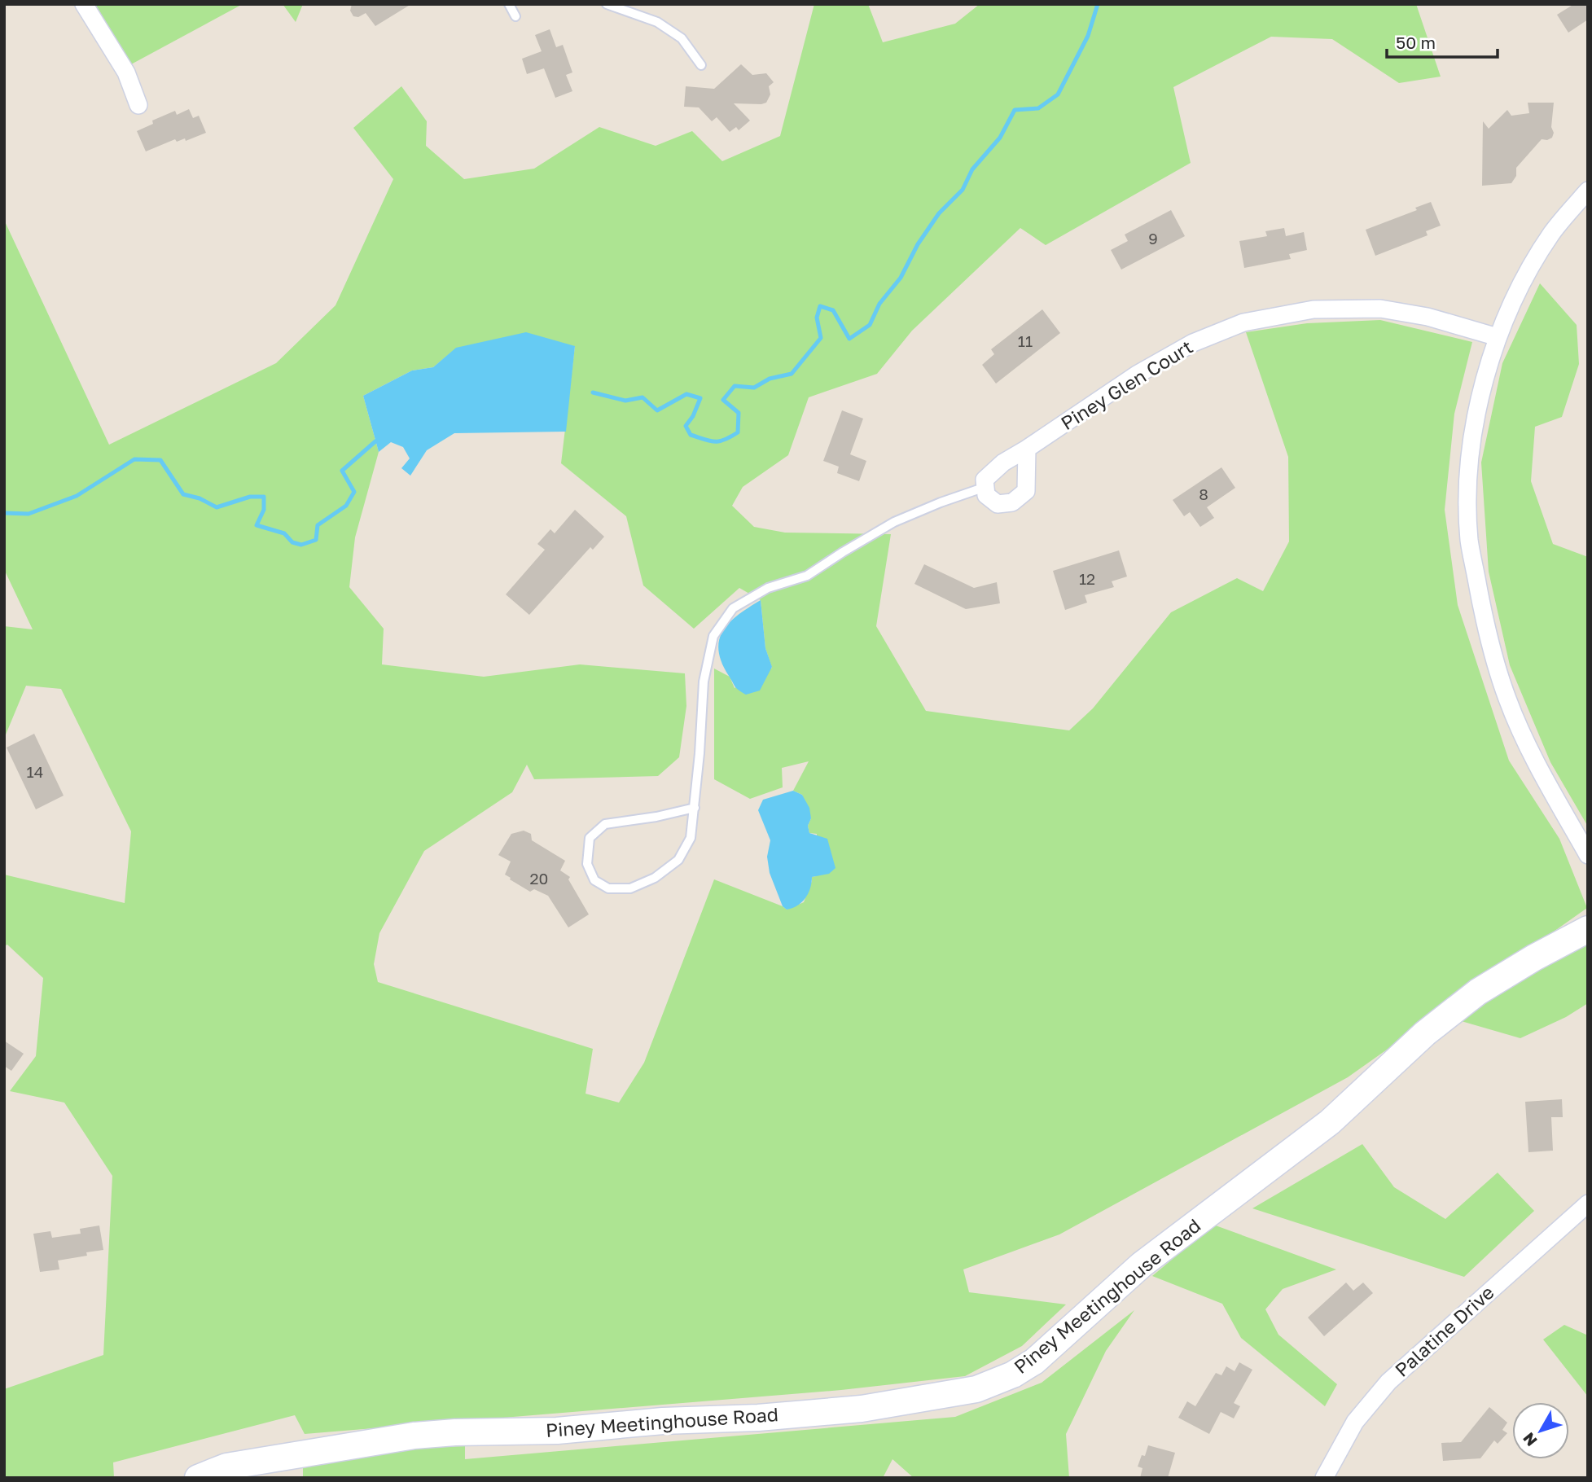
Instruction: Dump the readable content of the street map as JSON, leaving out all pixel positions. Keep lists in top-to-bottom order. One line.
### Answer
{"streets":{"main road":["Piney Meetinghouse Road"],"street":["Piney Glen Court","Palatine Drive"]},"house_numbers":["9","11","8","12","14","20"],"scale_bar":"50 m","north":"bottom left"}
